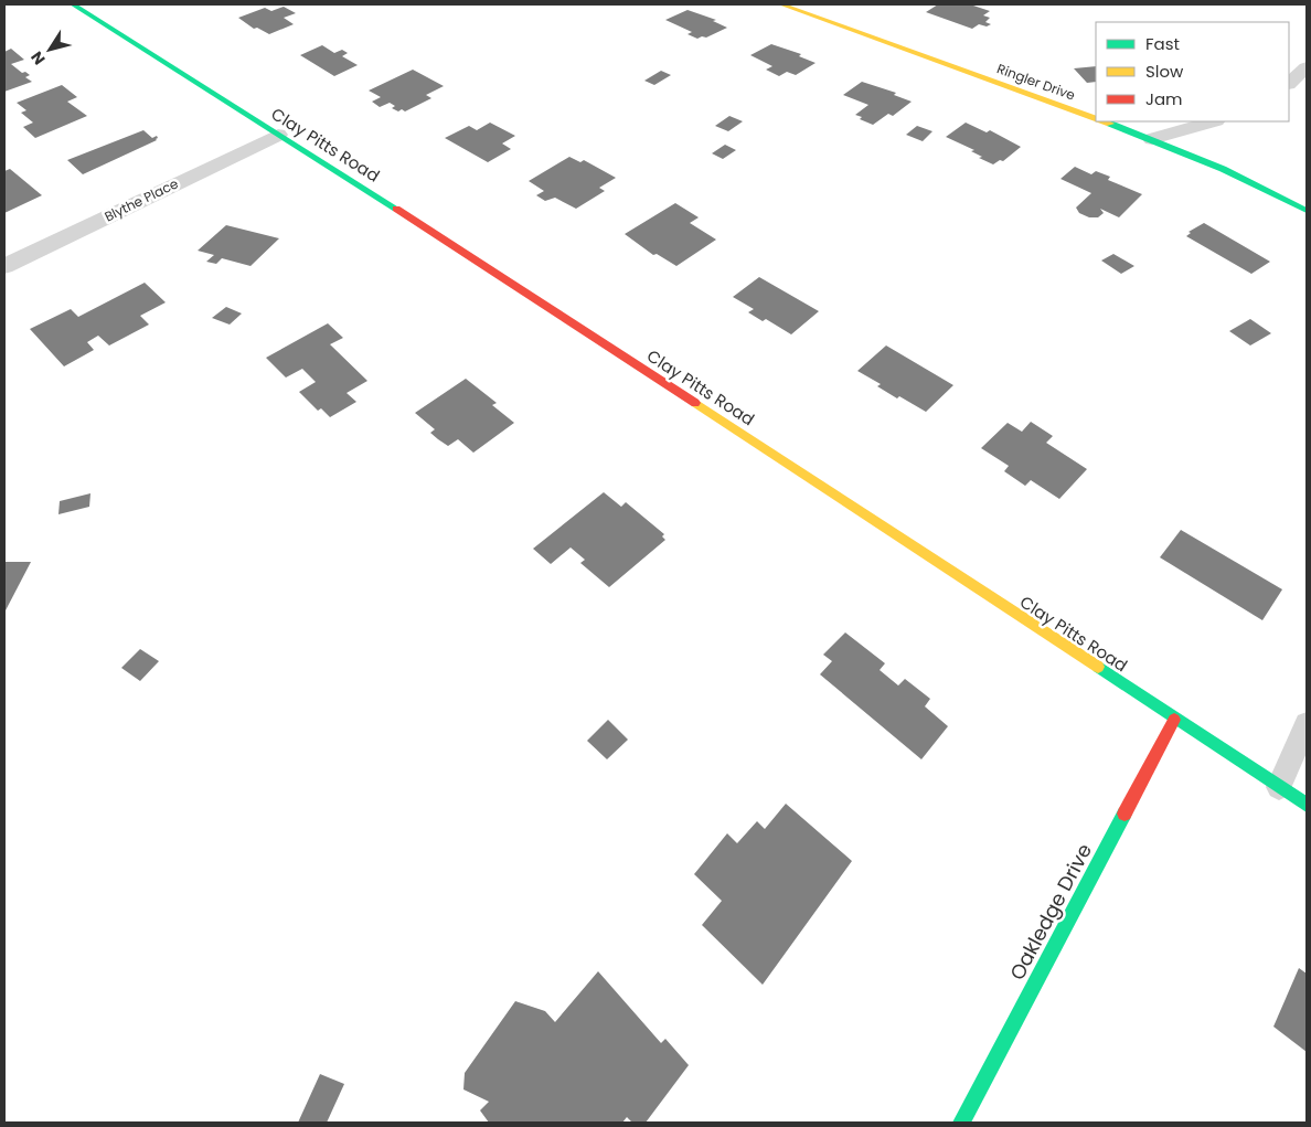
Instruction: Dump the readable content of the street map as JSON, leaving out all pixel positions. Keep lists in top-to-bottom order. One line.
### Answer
{"streets":{"street":["Ringler Drive","Clay Pitts Road","Blythe Place","Oakledge Drive"]},"crossings":[["Clay Pitts Road","Blythe Place"],["Clay Pitts Road","Oakledge Drive"]],"legend":["Fast","Slow","Jam"],"north":"bottom left"}
